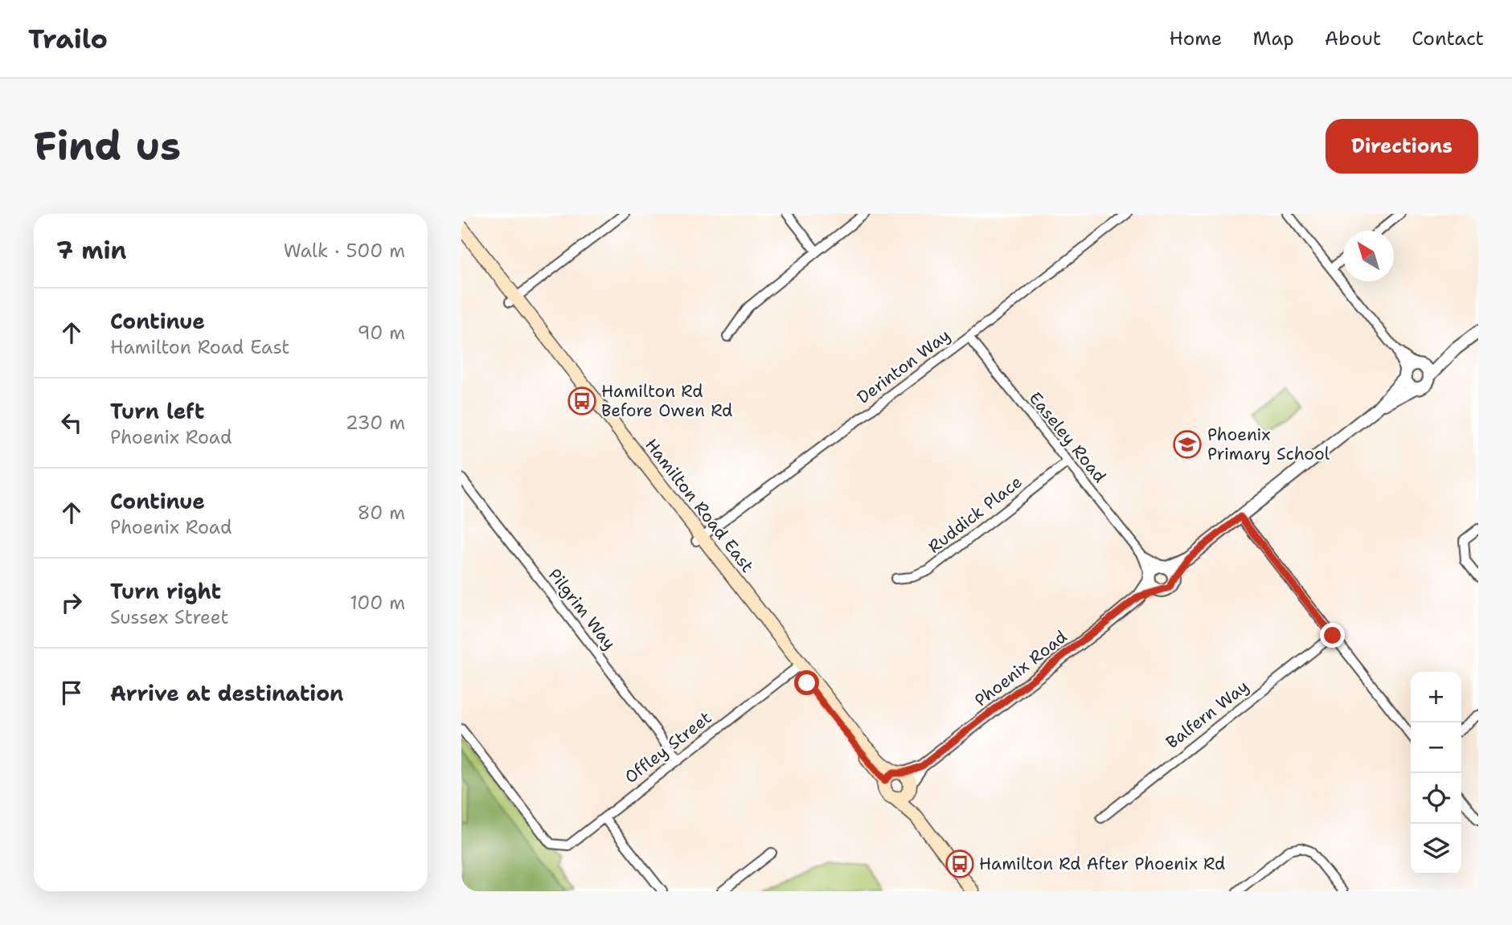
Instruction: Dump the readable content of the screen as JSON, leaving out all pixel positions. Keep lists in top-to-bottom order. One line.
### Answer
{"streets":{"main road":["Hamilton Road East"],"street":["Derinton Way","Easeley Road","Ruddick Place","Pilgrim Way","Phoenix Road","Balfern Way","Offley Street"]},"crossings":[["Derinton Way","Easeley Road"],["Derinton Way","Hamilton Road East"],["Easeley Road","Ruddick Place"],["Easeley Road","Phoenix Road"],["Hamilton Road East","Phoenix Road"],["Hamilton Road East","Offley Street"],["Pilgrim Way","Offley Street"]],"places":{"bus stop":["Hamilton Rd Before Owen Rd","Hamilton Rd After Phoenix Rd"],"school or university":["Phoenix Primary School"]},"north":"top left","page":{"header":"Trailo","nav":["Home","Map","About","Contact"],"buttons":"Directions","title":"Find us","heading":["7 min","Walk · 500 m"],"list":[["Continue","Hamilton Road East","90 m"],["Turn left","Phoenix Road","230 m"],["Continue","Phoenix Road","80 m"],["Turn right","Sussex Street","100 m"],"Arrive at destination"],"map_buttons":["+","−"]}}
